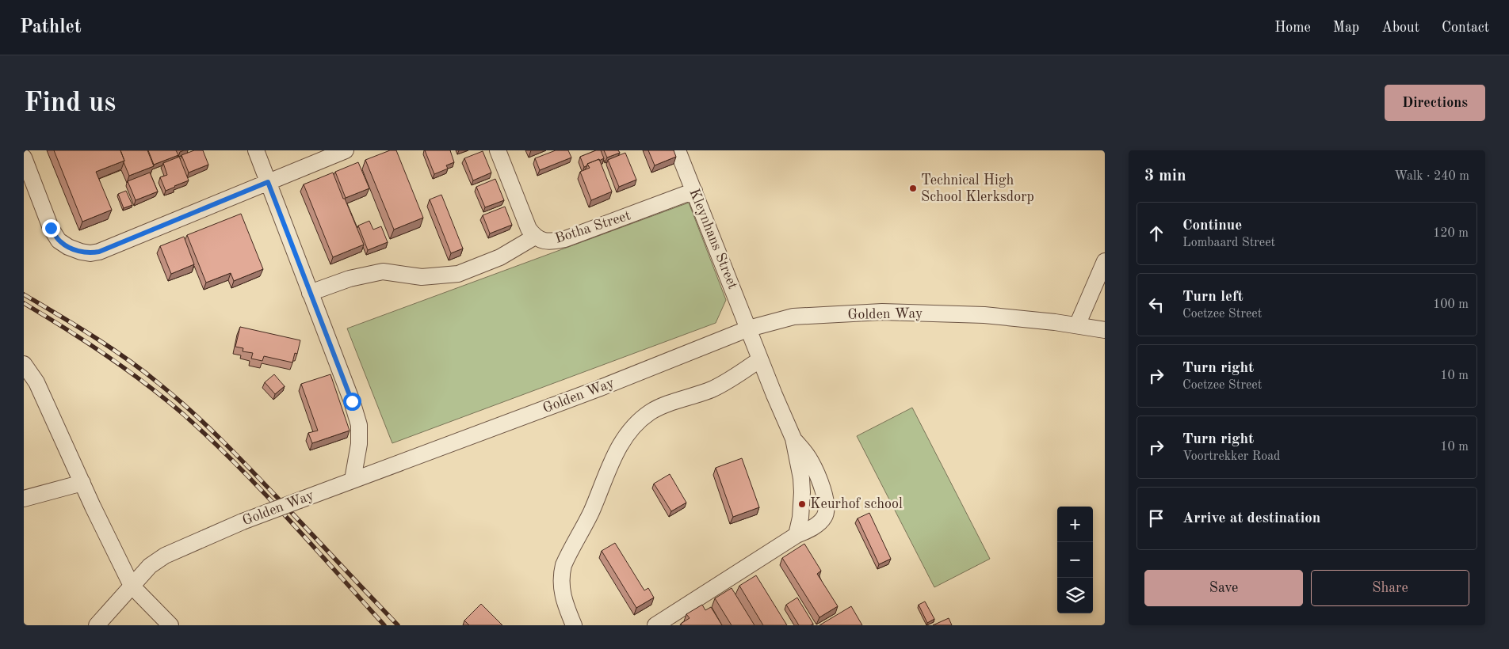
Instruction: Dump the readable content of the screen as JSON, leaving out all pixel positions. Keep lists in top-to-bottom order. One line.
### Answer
{"streets":{"street":["Botha Street","Kleynhans Street","Golden Way"]},"crossings":[["Botha Street","Kleynhans Street"],["Kleynhans Street","Golden Way"]],"places":["Technical High School Klerksdorp","Keurhof school"],"page":{"header":"Pathlet","nav":["Home","Map","About","Contact"],"buttons":["Directions",["Save","Share"]],"title":"Find us","heading":["3 min","Walk · 240 m"],"list":[["Continue","Lombaard Street","120 m"],["Turn left","Coetzee Street","100 m"],["Turn right","Coetzee Street","10 m"],["Turn right","Voortrekker Road","10 m"],"Arrive at destination"],"map_buttons":["+","−"]}}
